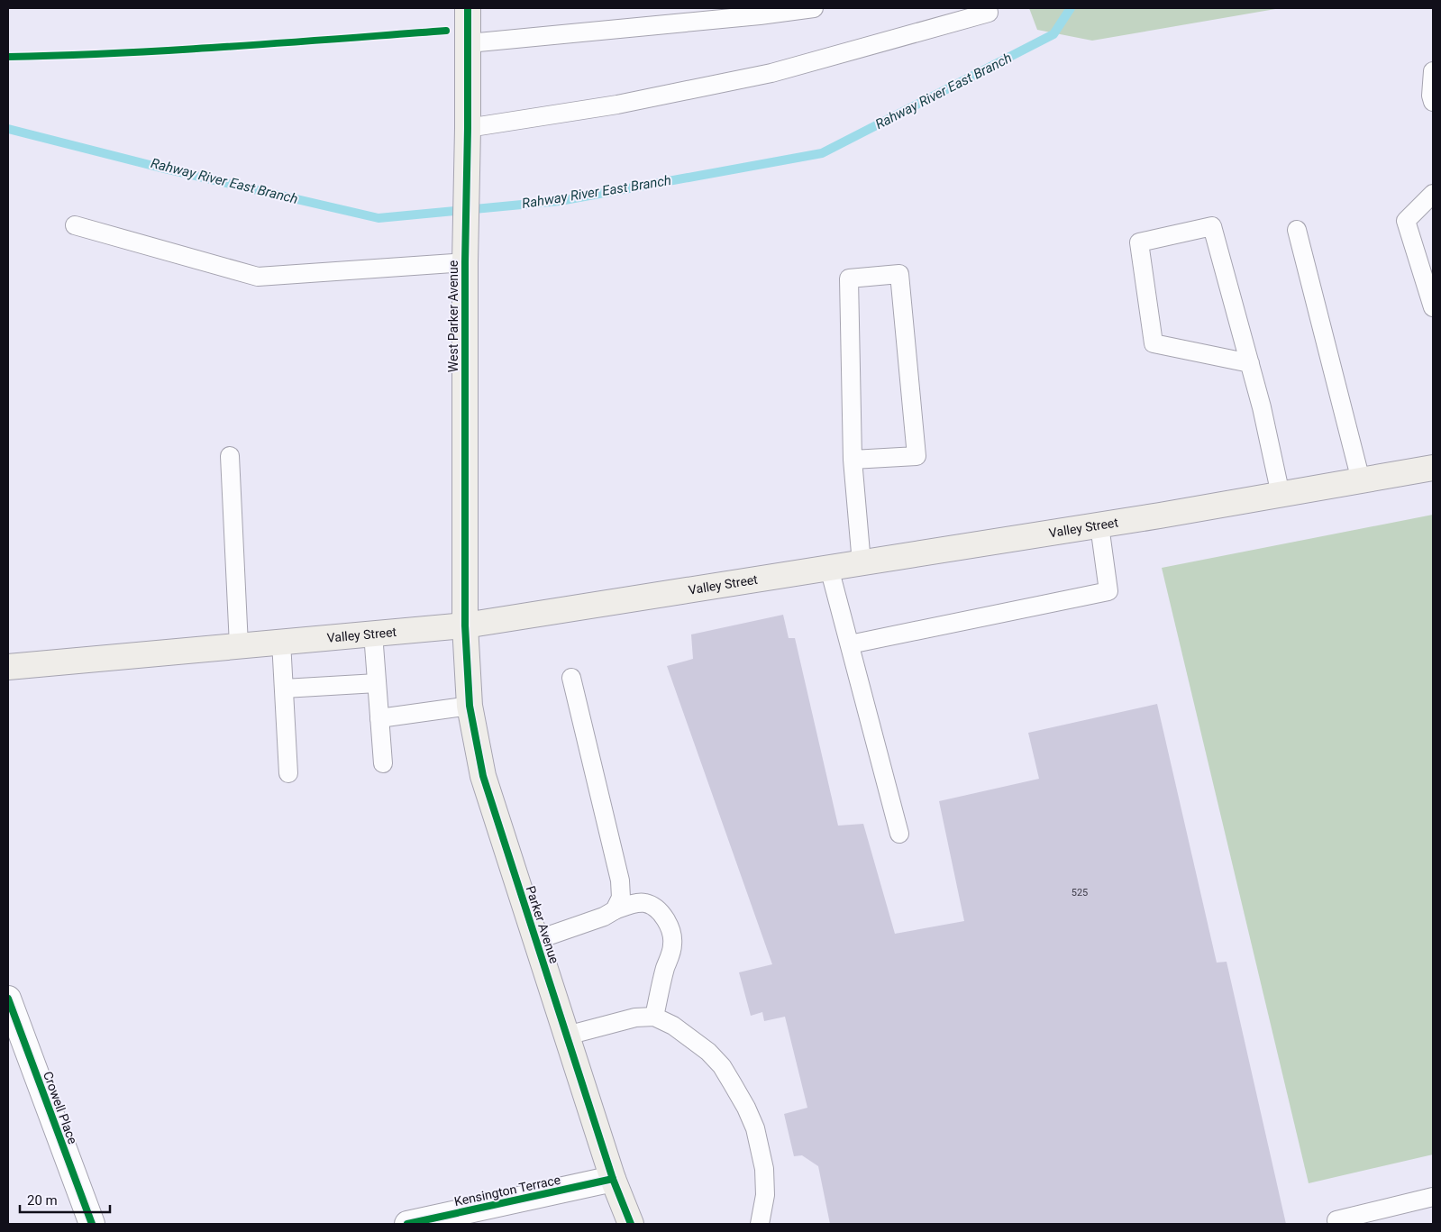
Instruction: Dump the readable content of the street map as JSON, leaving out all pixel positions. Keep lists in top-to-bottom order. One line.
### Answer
{"streets":{"main road":["West Parker Avenue","Valley Street","Parker Avenue"],"street":["Crowell Place","Kensington Terrace"]},"crossings":[["West Parker Avenue","Valley Street"],["West Parker Avenue","Parker Avenue"],["Valley Street","Parker Avenue"],["Parker Avenue","Kensington Terrace"]],"water":["Rahway River East Branch"],"house_numbers":["525"],"scale_bar":"20 m"}
